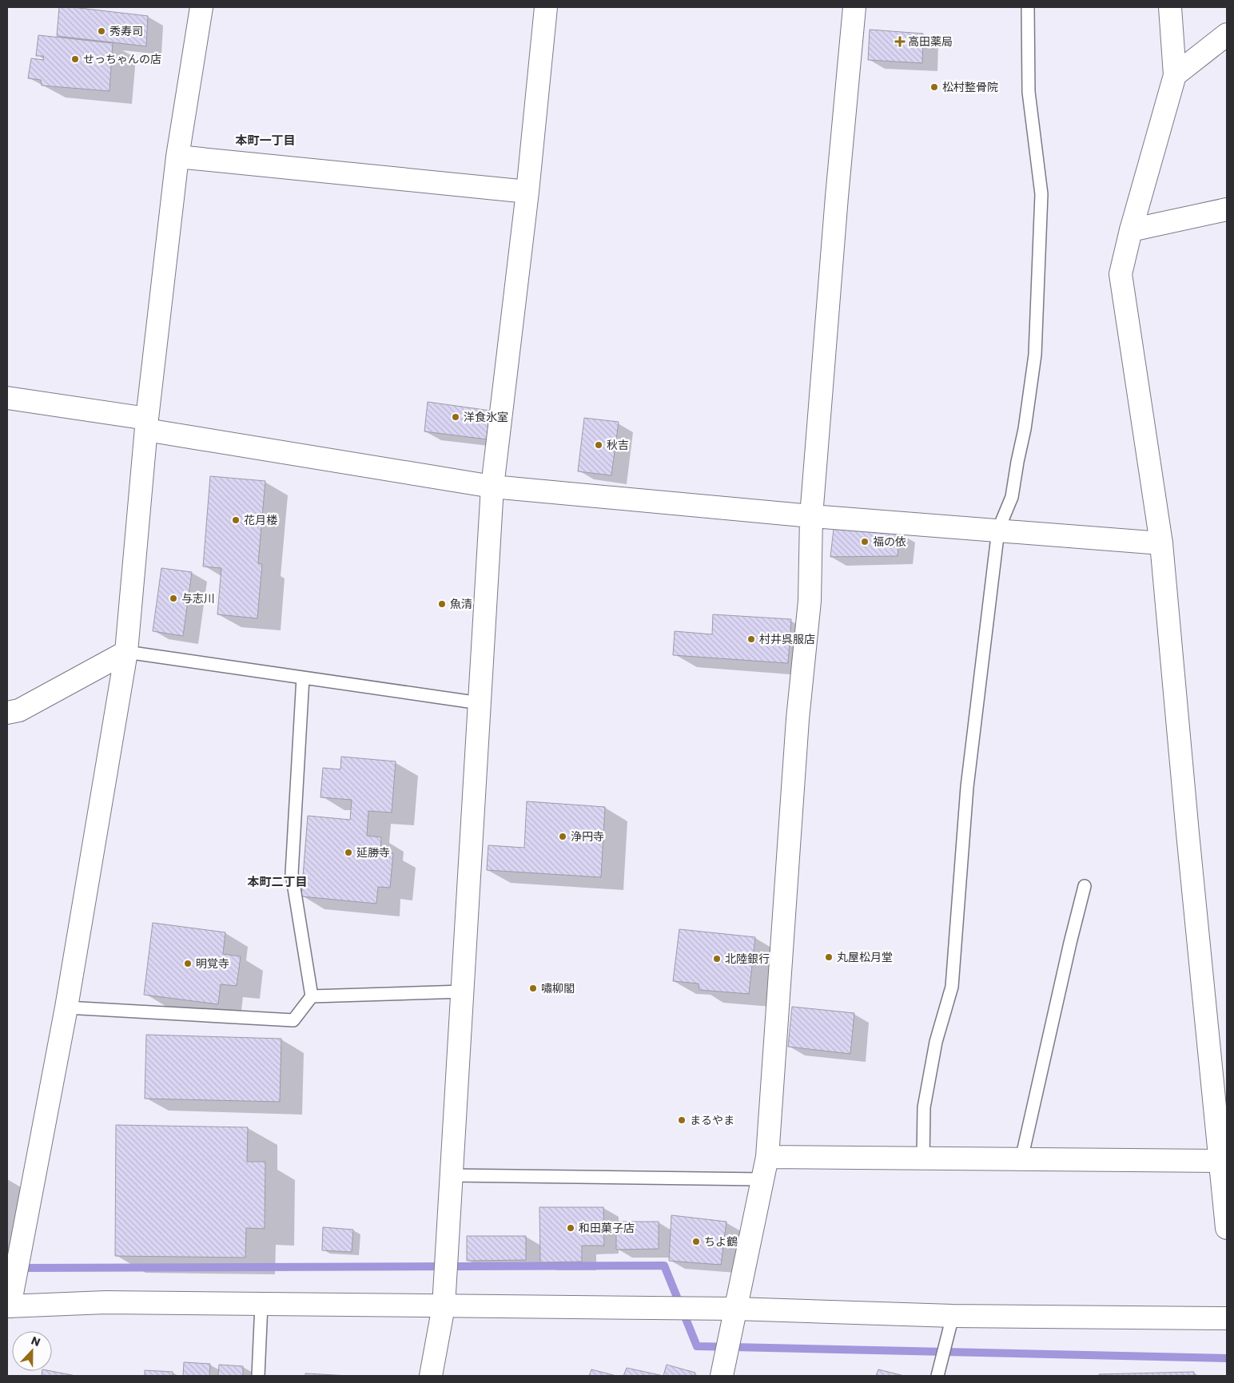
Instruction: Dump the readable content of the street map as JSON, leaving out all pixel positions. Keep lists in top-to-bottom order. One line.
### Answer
{"districts":["本町一丁目","本町二丁目"],"places":{"other":["秀寿司","せっちゃんの店","松村整骨院","洋食氷室","秋吉","花月楼","福の依","与志川","魚清","村井呉服店","浄円寺","延勝寺","丸屋松月堂","北陸銀行","明覚寺","嘯柳閣","まるやま","和田菓子店","ちよ鶴"],"health":["高田薬局"]},"north":"top"}
